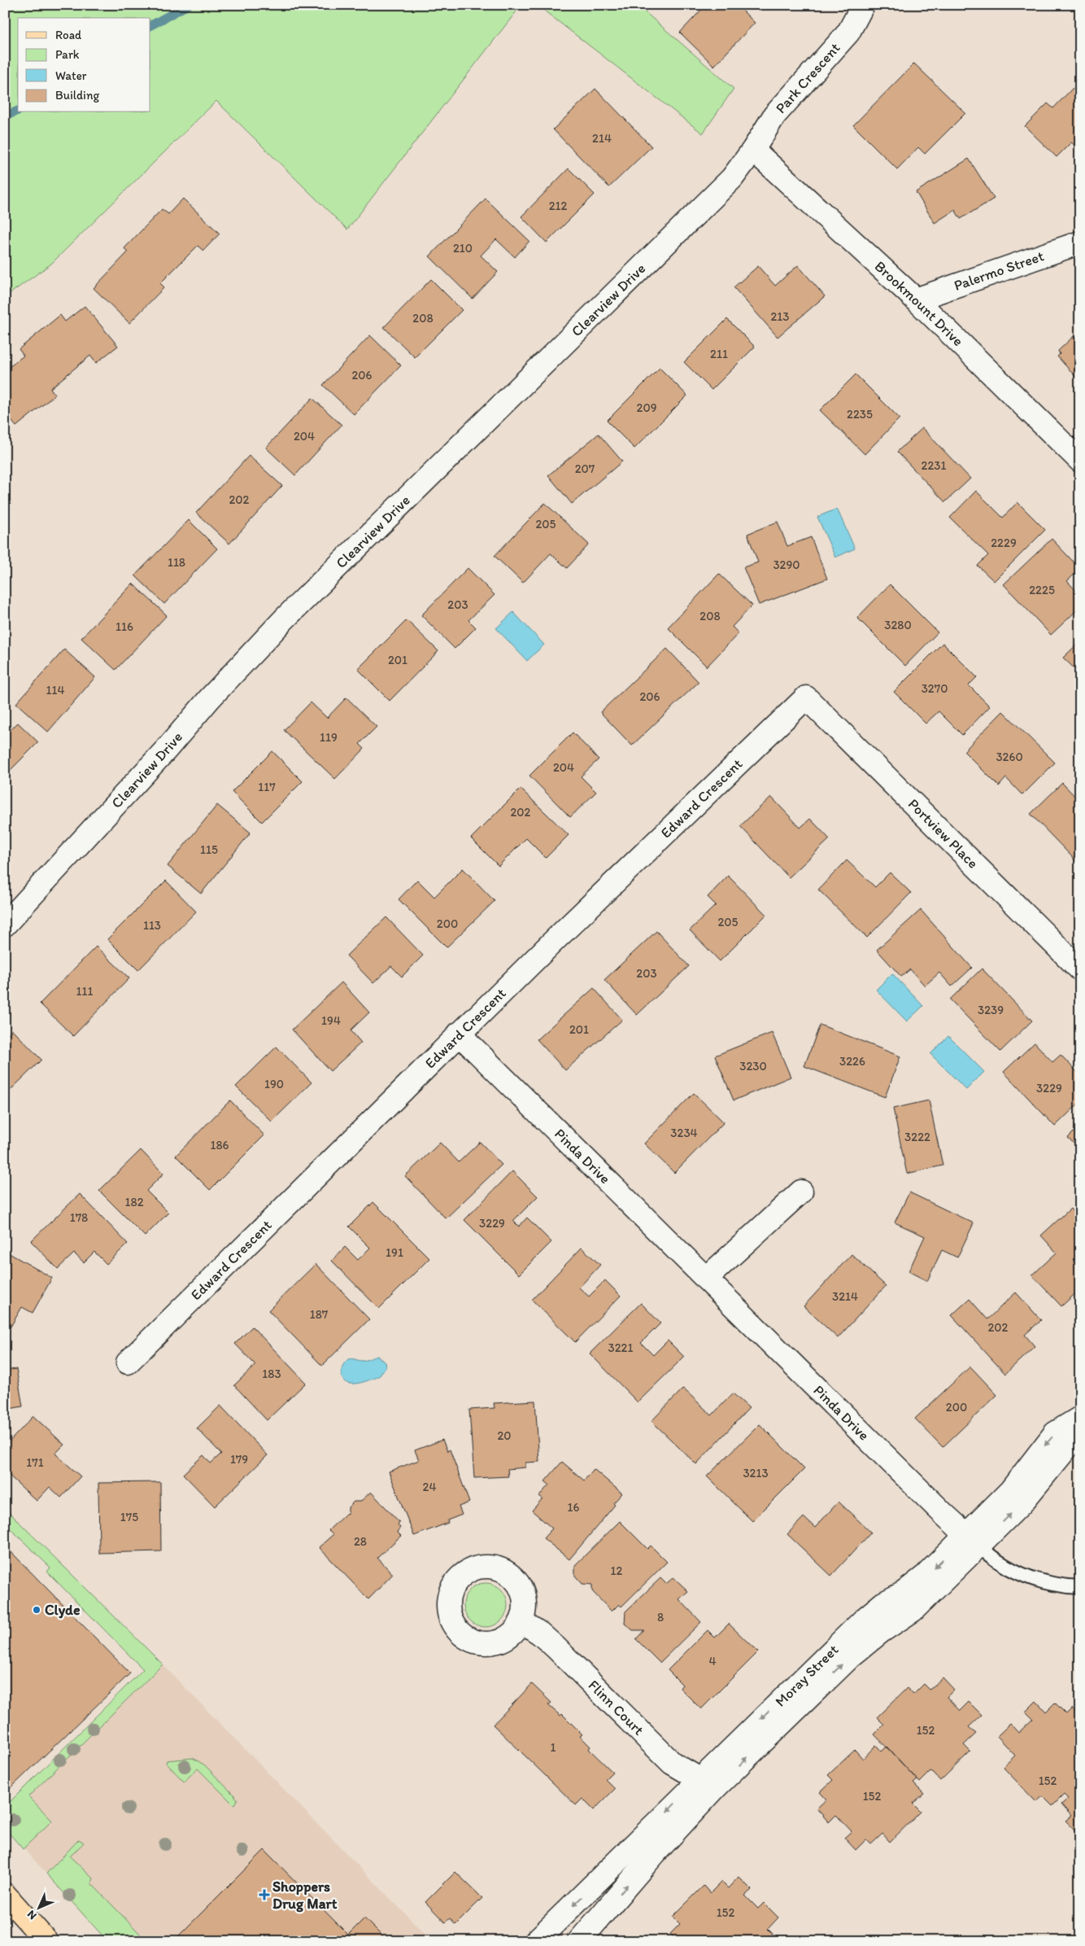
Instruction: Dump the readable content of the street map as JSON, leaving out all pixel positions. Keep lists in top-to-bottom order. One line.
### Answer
{"streets":{"street":["Park Crescent","Palermo Street","Clearview Drive","Brookmount Drive","Edward Crescent","Portview Place","Pinda Drive","Moray Street","Flinn Court"]},"crossings":[["Park Crescent","Clearview Drive"],["Park Crescent","Brookmount Drive"],["Palermo Street","Brookmount Drive"],["Clearview Drive","Brookmount Drive"],["Edward Crescent","Portview Place"],["Edward Crescent","Pinda Drive"],["Pinda Drive","Moray Street"],["Moray Street","Flinn Court"]],"places":{"other":["Clyde"],"health":["Shoppers Drug Mart"]},"house_numbers":["214","212","210","213","208","211","206","209","2235","204","2231","207","202","205","2229","118","3290","2225","203","208","3280","116","201","3270","114","206","119","3260","204","117","202","115","205","200","113","203","111","3239","194","201","3226","3230","190","3229","3234","3222","186","182","178","3229","191","3214","187","202","3221","183","200","20","179","171","3213","24","16","175","28","12","8","4","152","1","152","152","152"],"legend":["Road","Park","Water","Building"],"north":"bottom left"}
